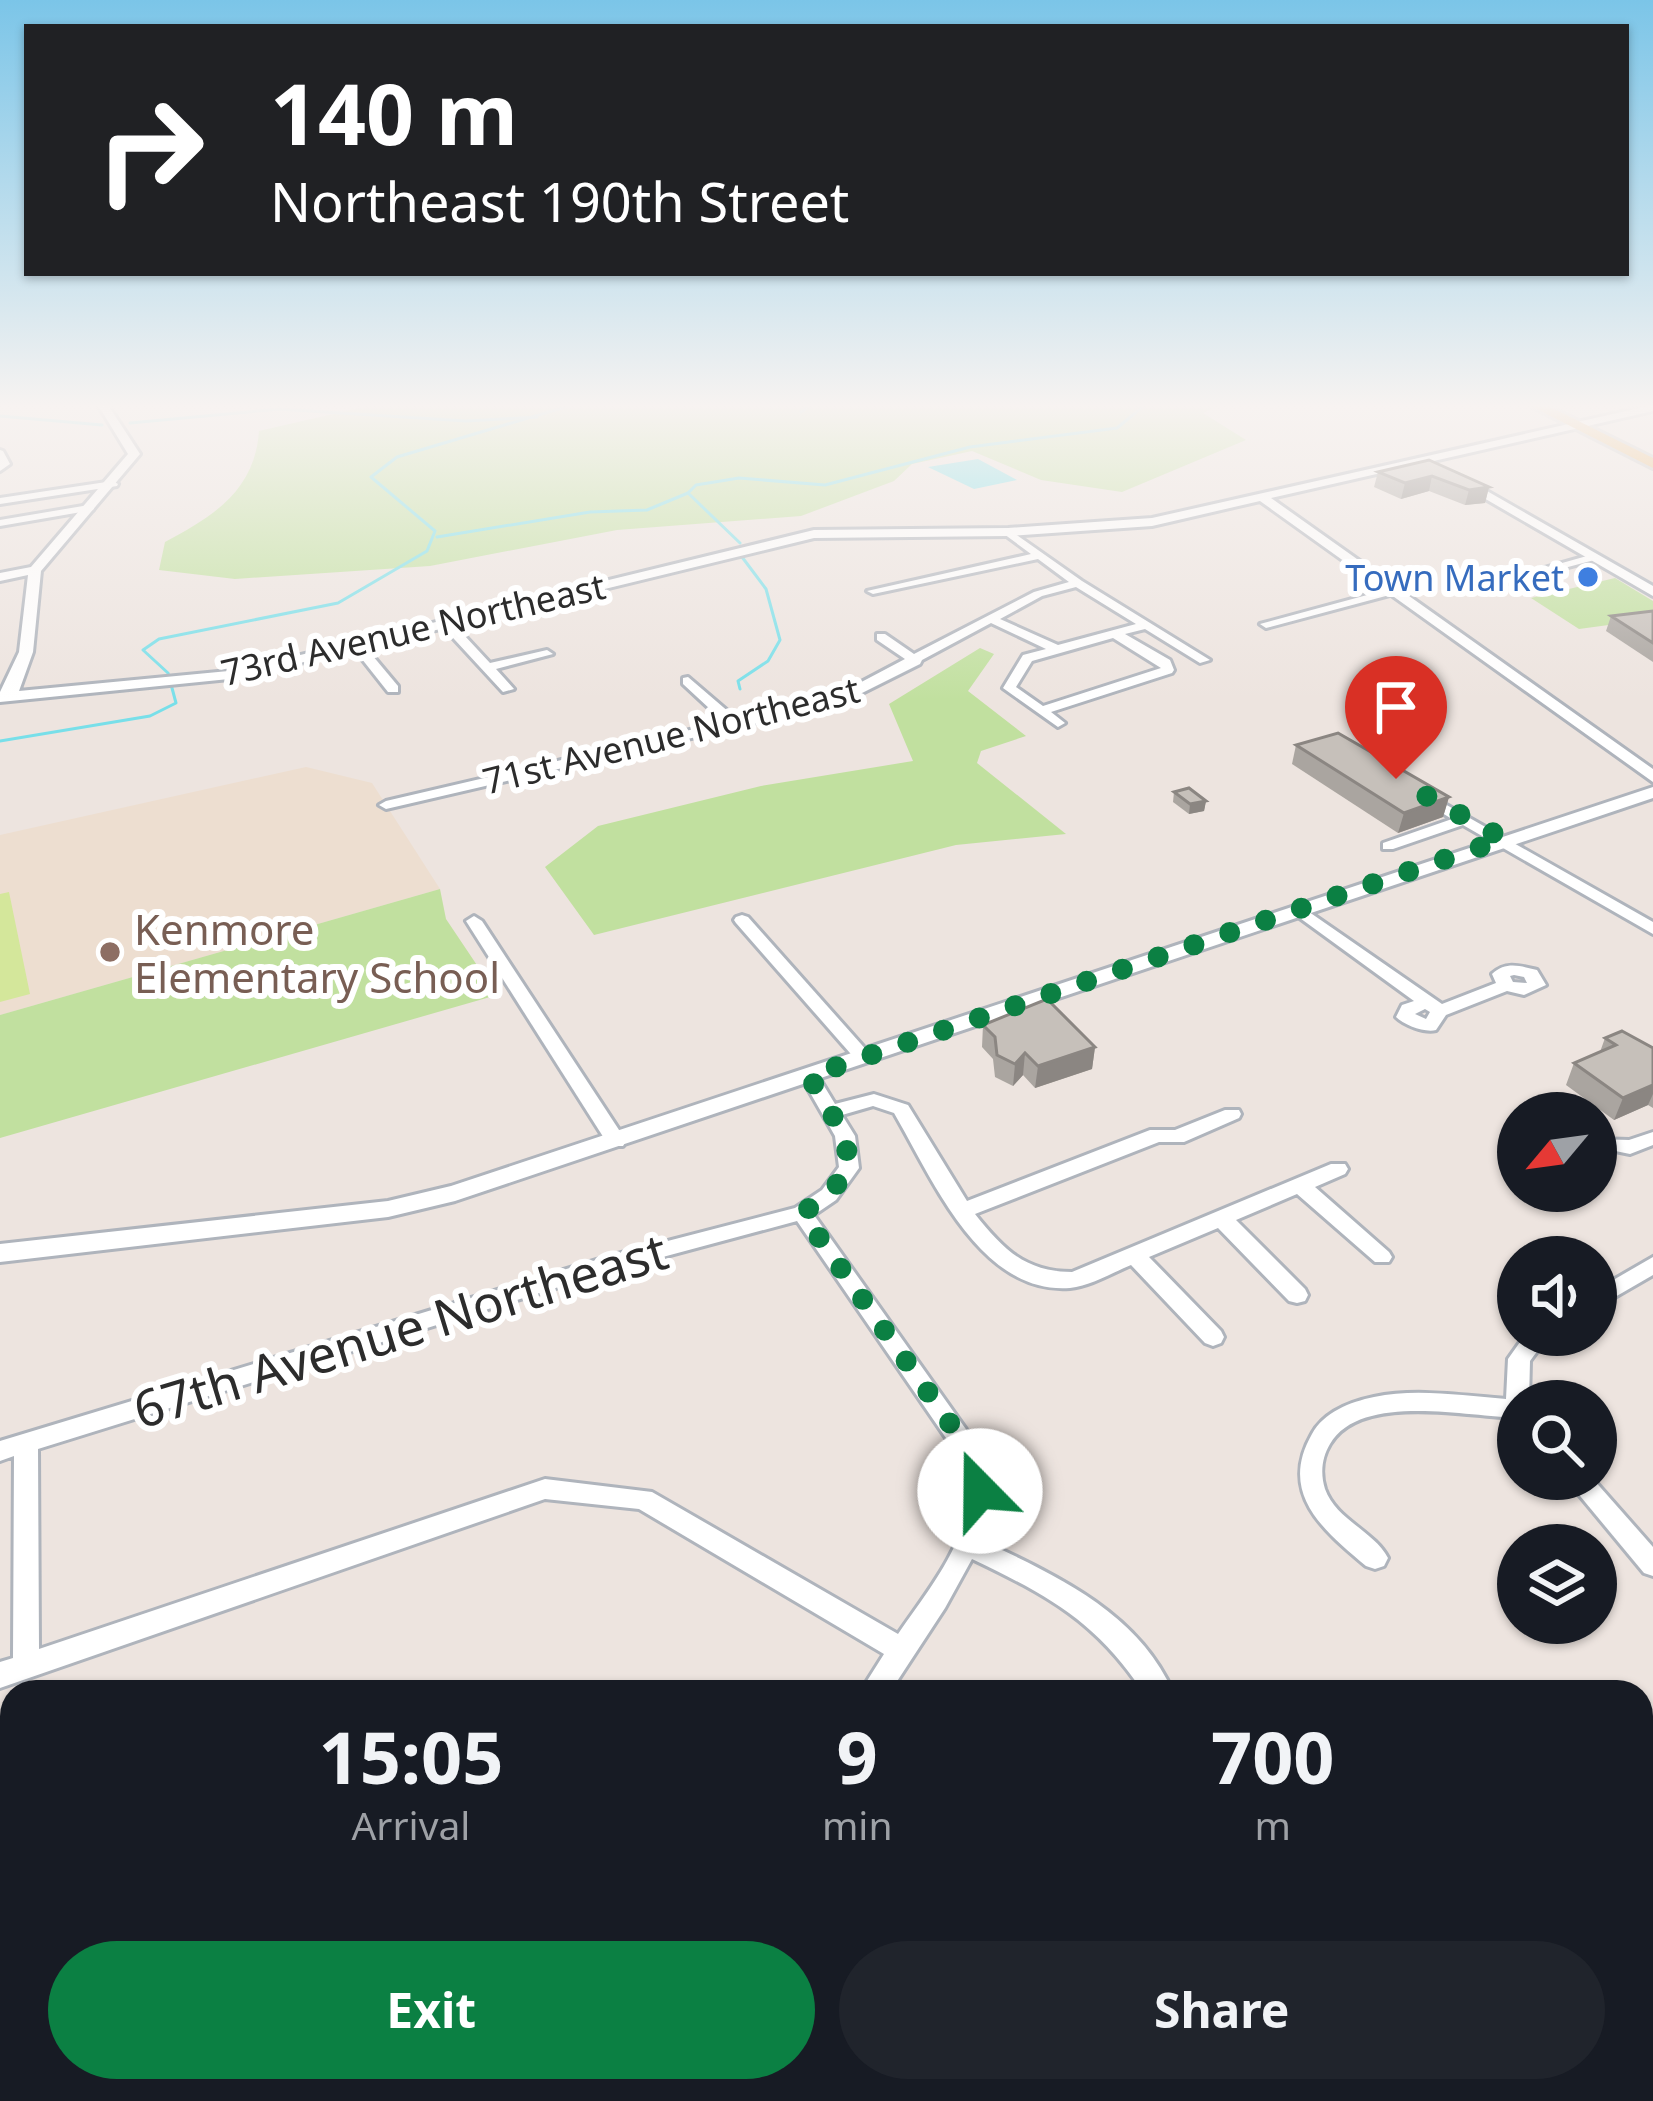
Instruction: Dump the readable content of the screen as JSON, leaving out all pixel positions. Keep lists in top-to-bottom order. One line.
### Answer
{"streets":{"street":["73rd Avenue Northeast","71st Avenue Northeast","67th Avenue Northeast"]},"places":["Town Market","Kenmore Elementary School"],"north":"bottom left","page":{"turn":["140 m","Northeast 190th Street"],"eta":["15:05","Arrival","9","min","700","m"],"buttons":["Exit","Share"]}}
